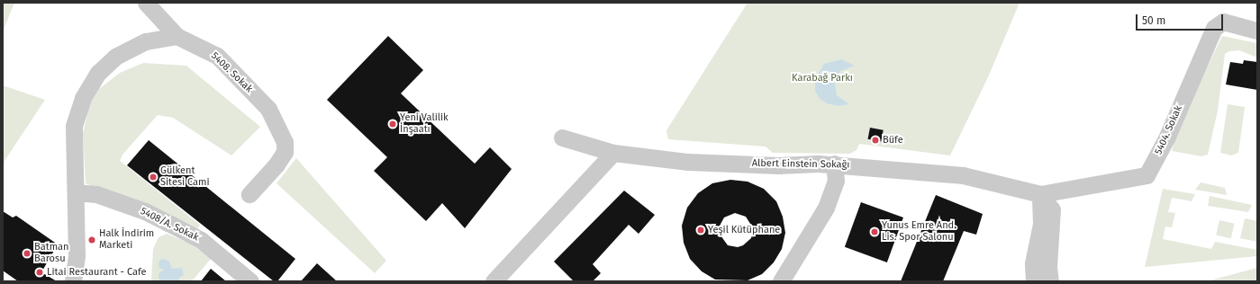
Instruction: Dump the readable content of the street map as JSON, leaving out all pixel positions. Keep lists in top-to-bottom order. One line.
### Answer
{"streets":{"street":["5408. Sokak","5404. Sokak","Albert Einstein Sokağı","5408/A. Sokak"]},"crossings":[["5404. Sokak","Albert Einstein Sokağı"]],"parks":["Karabağ Parkı"],"places":["Yeni Valilik İnşaatı","Büfe","Gülkent Sitesi Cami","Yeşil Kütüphane","Yunus Emre And. Lis. Spor Salonu","Halk İndirim Marketi","Batman Barosu","Litai Restaurant - Cafe"],"scale_bar":"50 m"}
